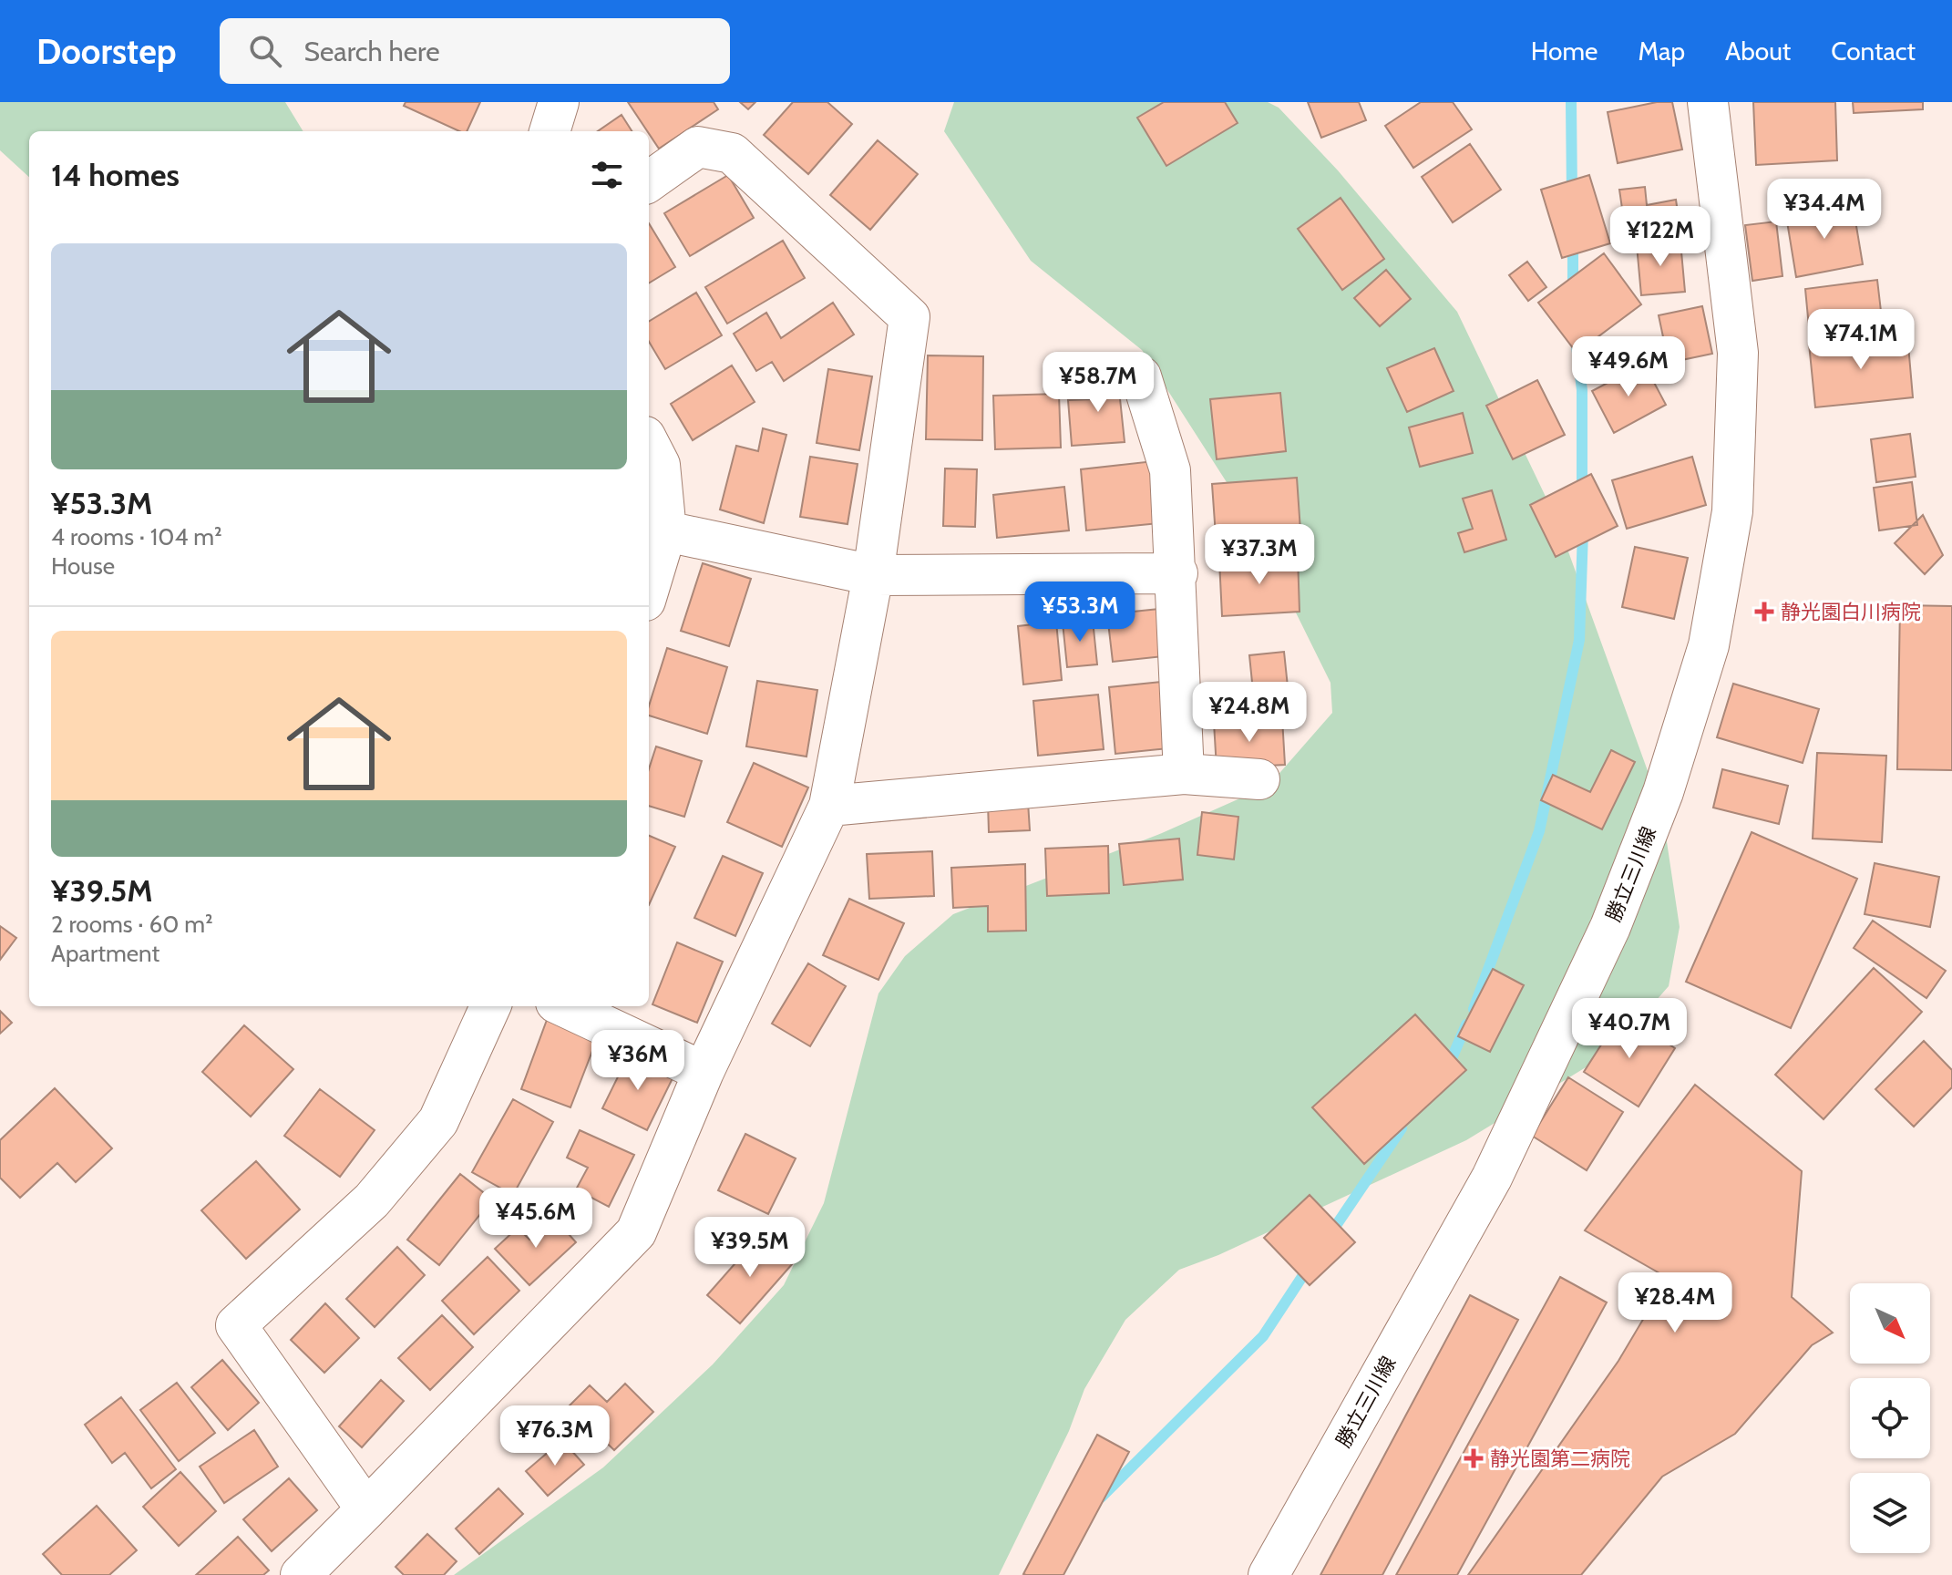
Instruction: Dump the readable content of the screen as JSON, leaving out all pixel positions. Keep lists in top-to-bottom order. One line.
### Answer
{"streets":{"street":["勝立三川線"]},"places":{"health":["静光園白川病院","静光園第二病院"]},"north":"bottom right","page":{"header":"Doorstep","search":"Search here","nav":["Home","Map","About","Contact"],"heading":"14 homes","price":["¥34.4M","¥122M","¥74.1M","¥49.6M","¥58.7M","¥37.3M","¥53.3M","¥24.8M","¥40.7M","¥36M","¥45.6M","¥39.5M","¥28.4M","¥76.3M"],"list":[{"name":"¥53.3M","note":"4 rooms · 104 m² · House"},{"name":"¥39.5M","note":"2 rooms · 60 m² · Apartment"}]}}
